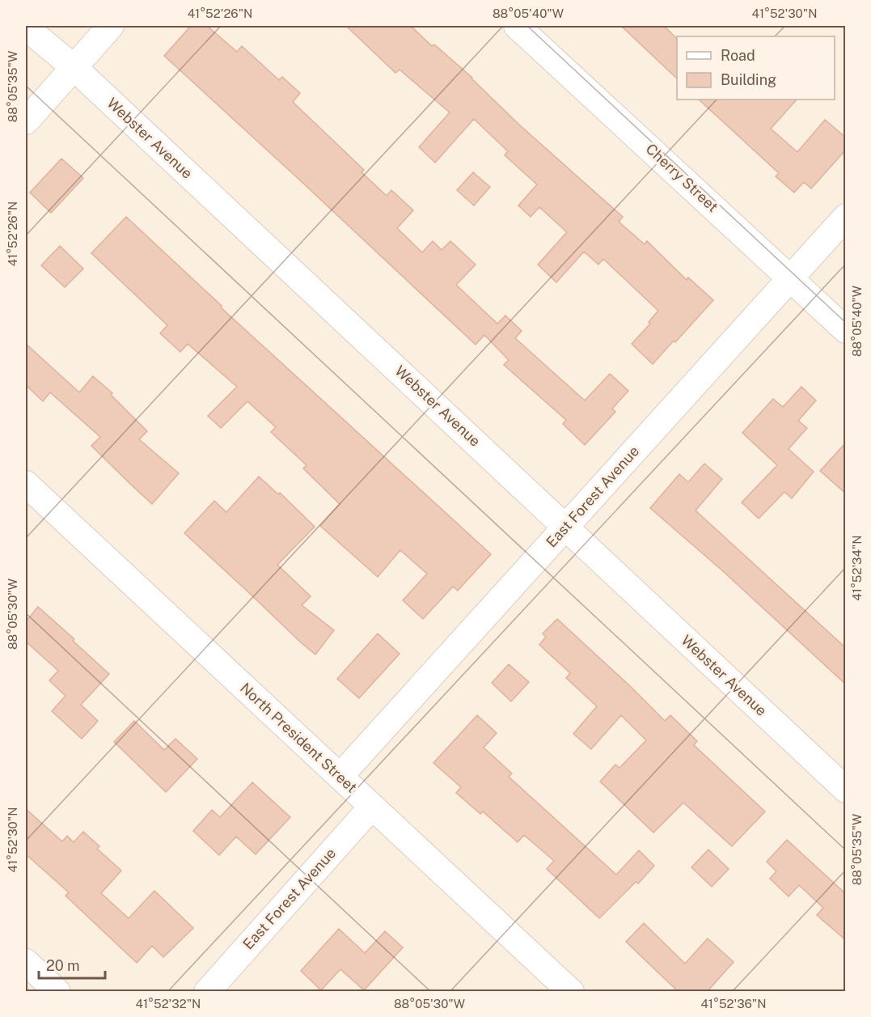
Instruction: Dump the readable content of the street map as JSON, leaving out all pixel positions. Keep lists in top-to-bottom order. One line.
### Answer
{"streets":{"street":["Webster Avenue","Cherry Street","East Forest Avenue","North President Street"]},"crossings":[["Webster Avenue","East Forest Avenue"],["Cherry Street","East Forest Avenue"],["East Forest Avenue","North President Street"]],"legend":["Road","Building"],"scale_bar":"20 m","coordinates":["41°52'26\"N","88°05'40\"W","41°52'30\"N","88°05'35\"W","41°52'34\"N","88°05'30\"W","41°52'32\"N","41°52'36\"N"]}
